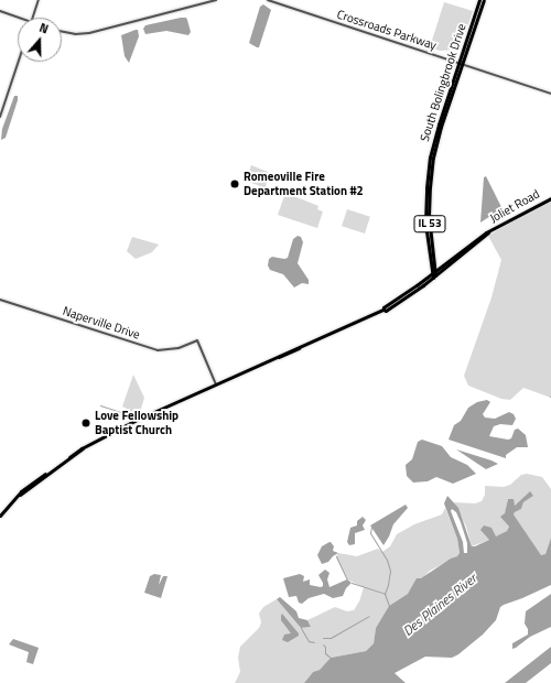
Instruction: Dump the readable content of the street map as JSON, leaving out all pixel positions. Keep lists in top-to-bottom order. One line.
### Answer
{"streets":{"main road":["South Bolingbrook Drive","Joliet Road","IL 53"],"street":["Crossroads Parkway","Naperville Drive"]},"crossings":[["Crossroads Parkway","South Bolingbrook Drive"],["South Bolingbrook Drive","Joliet Road"],["Joliet Road","Naperville Drive"]],"water":["Des Plaines River"],"places":["Romeoville Fire Department Station #2","Love Fellowship Baptist Church"],"north":"top"}
